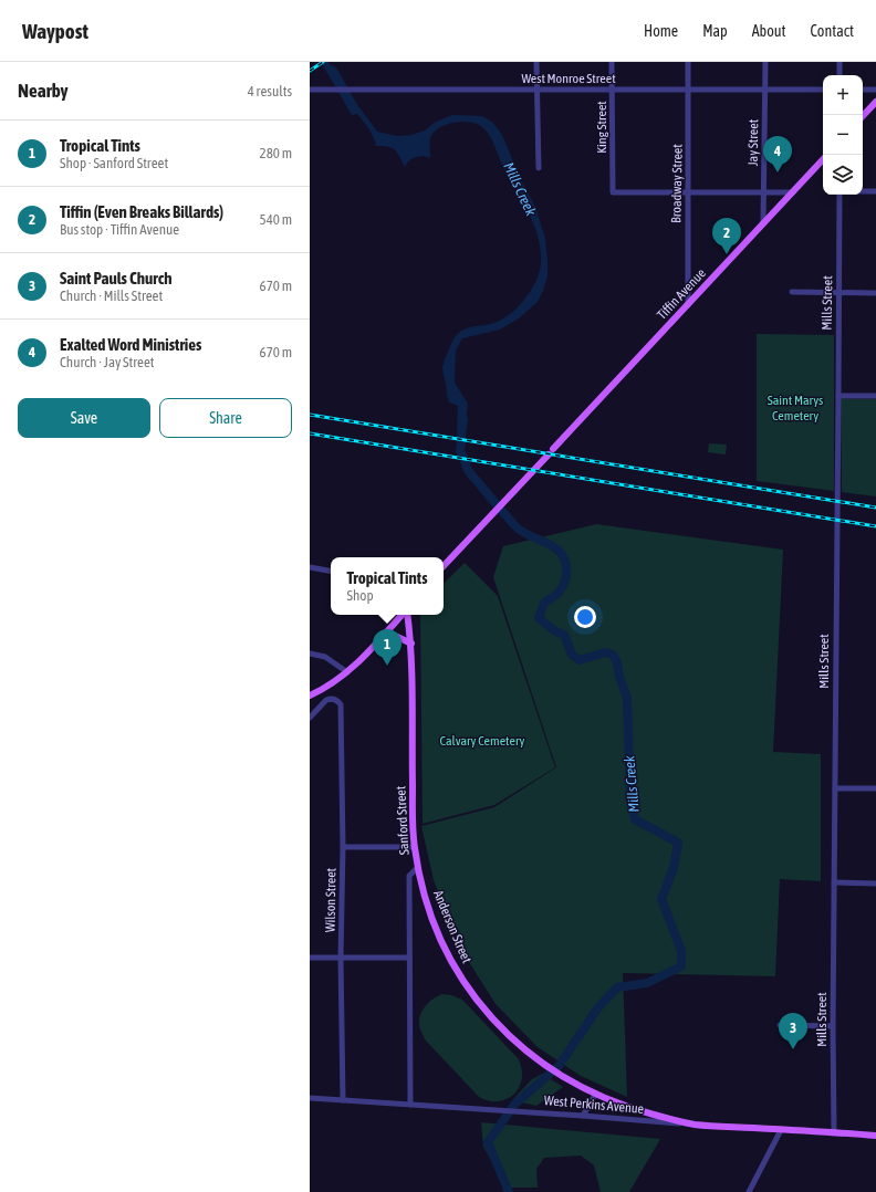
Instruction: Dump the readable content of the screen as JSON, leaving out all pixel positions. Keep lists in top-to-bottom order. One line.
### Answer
{"streets":{"main road":["Tiffin Avenue","Sanford Street","Anderson Street","West Perkins Avenue"],"street":["West Monroe Street","King Street","Jay Street","Broadway Street","Mills Street","Wilson Street"]},"crossings":[["West Monroe Street","King Street"],["West Monroe Street","Jay Street"],["West Monroe Street","Broadway Street"],["King Street","Broadway Street"],["Jay Street","Tiffin Avenue"],["Broadway Street","Tiffin Avenue"],["Mills Street","West Perkins Avenue"],["Sanford Street","Anderson Street"],["Sanford Street","West Perkins Avenue"],["Wilson Street","West Perkins Avenue"],["Anderson Street","West Perkins Avenue"]],"water":["Mills Creek"],"parks":["Saint Marys Cemetery","Calvary Cemetery"],"page":{"header":"Waypost","nav":["Home","Map","About","Contact"],"heading":["Nearby","4 results"],"map_buttons":["+","−"],"list":[{"mark":"1","name":"Tropical Tints","note":"Shop · Sanford Street","value":"280 m"},{"mark":"2","name":"Tiffin (Even Breaks Billards)","note":"Bus stop · Tiffin Avenue","value":"540 m"},{"mark":"3","name":"Saint Pauls Church","note":"Church · Mills Street","value":"670 m"},{"mark":"4","name":"Exalted Word Ministries","note":"Church · Jay Street","value":"670 m"}],"pins":["4","2","1","3"],"buttons":["Save","Share"],"popup":["Tropical Tints","Shop"]}}
